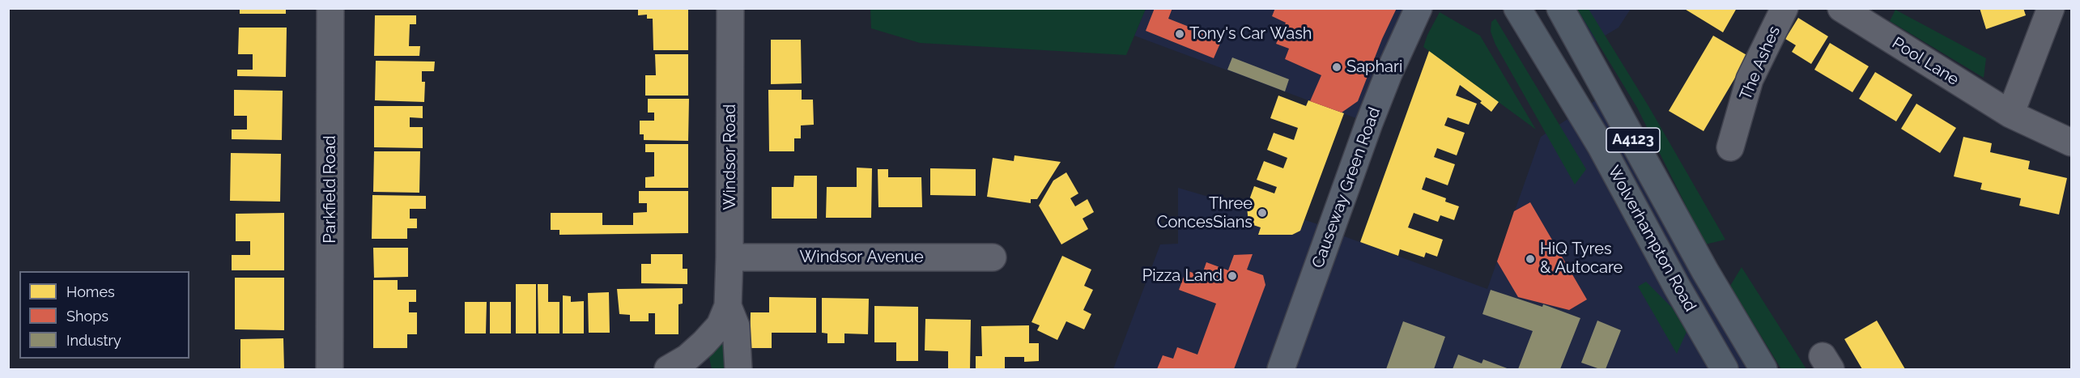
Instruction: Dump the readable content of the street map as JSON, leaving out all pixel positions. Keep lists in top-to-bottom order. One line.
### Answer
{"streets":{"highway":["A4123","Wolverhampton Road"],"main road":["Causeway Green Road"],"street":["Pool Lane","The Ashes","Windsor Road","Parkfield Road","Windsor Avenue"]},"crossings":[["Windsor Road","Windsor Avenue"]],"places":["Tony's Car Wash","Saphari","Three ConcesSians","HiQ Tyres & Autocare","Pizza Land"],"legend":["Homes","Shops","Industry"]}
